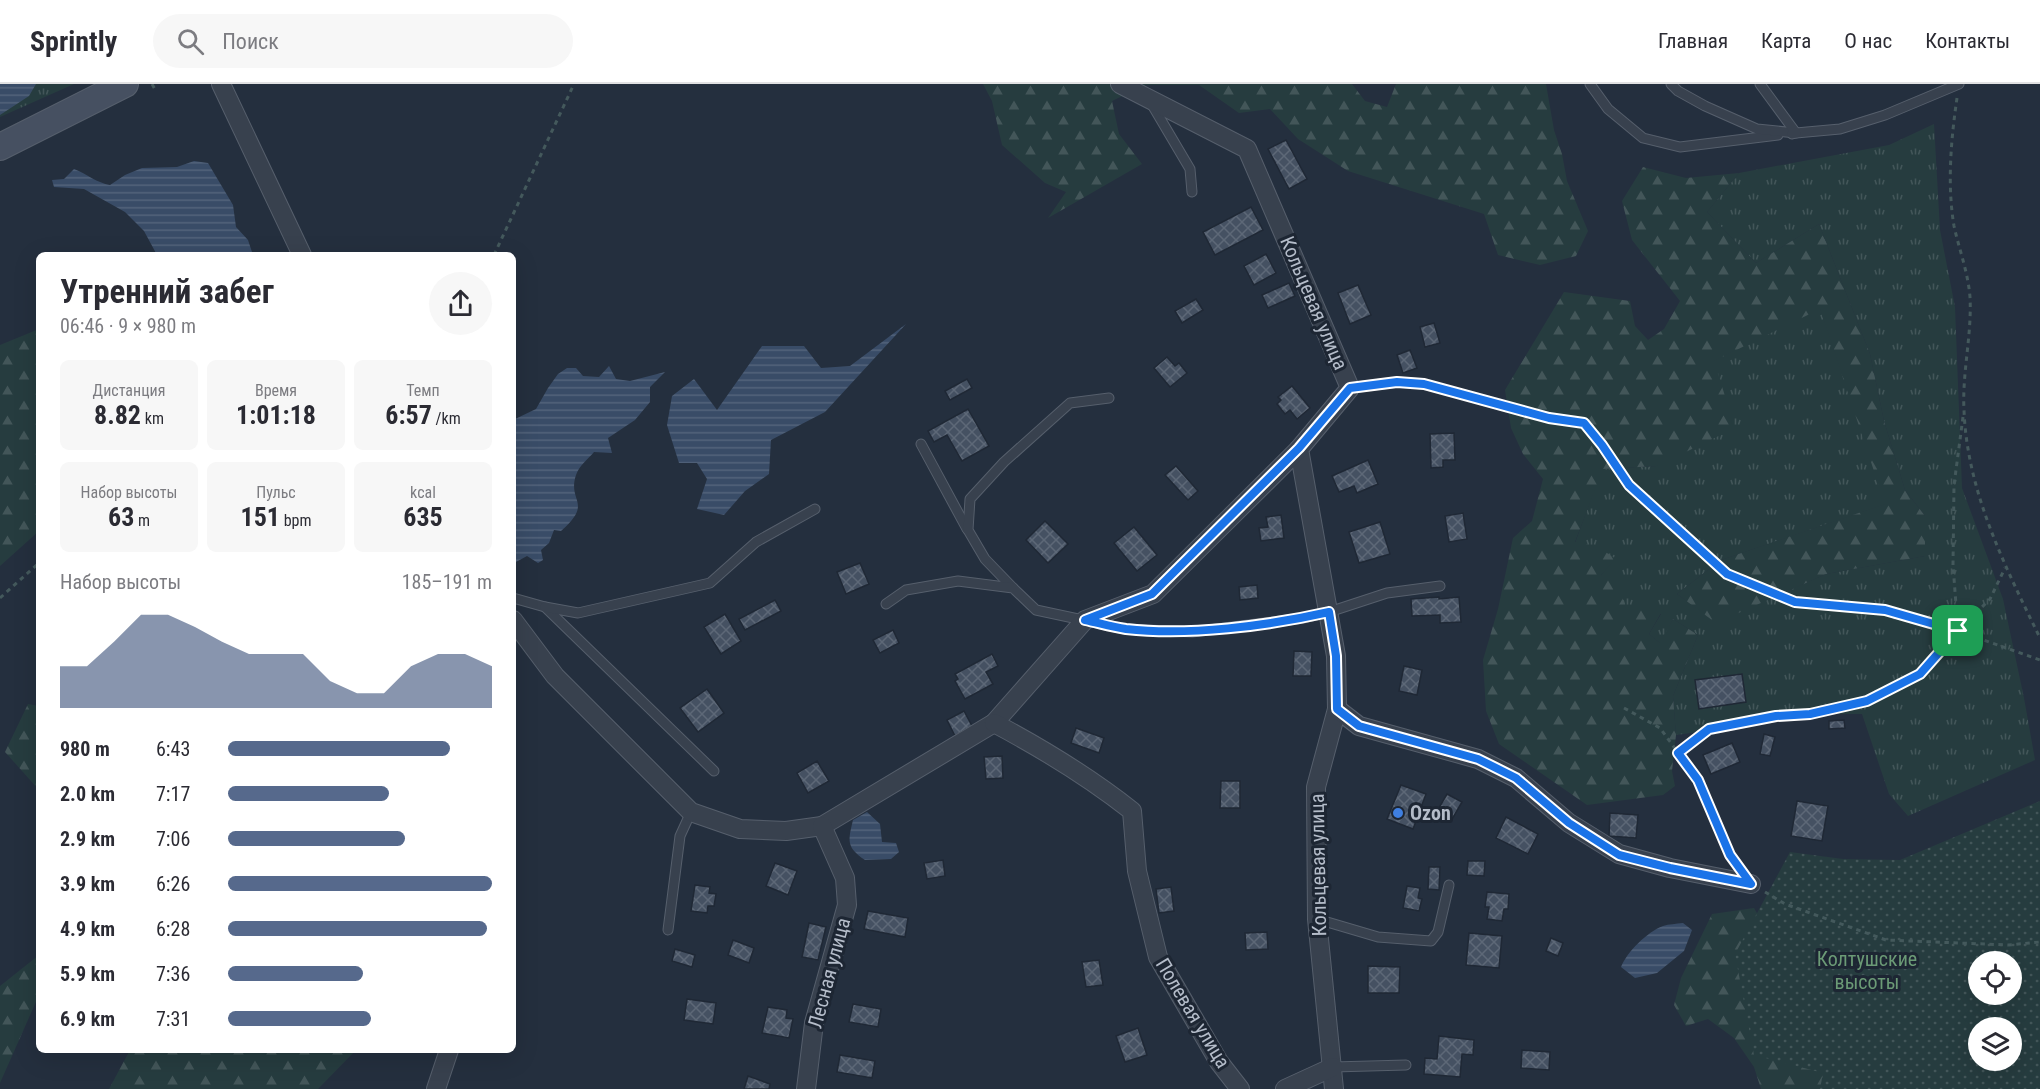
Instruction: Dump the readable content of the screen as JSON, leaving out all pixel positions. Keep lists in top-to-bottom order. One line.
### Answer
{"streets":{"street":["Кольцевая улица","Лесная улица","Полевая улица"]},"parks":["Колтушские высоты"],"places":["Ozon"],"page":{"header":"Sprintly","search":"Поиск","nav":["Главная","Карта","О нас","Контакты"],"heading":["Утренний забег","06:46 · 9 × 980 m"],"stats":[["Дистанция","8.82 km"],["Время","1:01:18"],["Темп","6:57 /km"],["Набор высоты","63 m"],["Пульс","151 bpm"],["kcal","635"]],"chart":["Набор высоты","185–191 m"],"list":[{"name":"980 m","note":"6:43"},{"name":"2.0 km","note":"7:17"},{"name":"2.9 km","note":"7:06"},{"name":"3.9 km","note":"6:26"},{"name":"4.9 km","note":"6:28"},{"name":"5.9 km","note":"7:36"},{"name":"6.9 km","note":"7:31"}]}}
